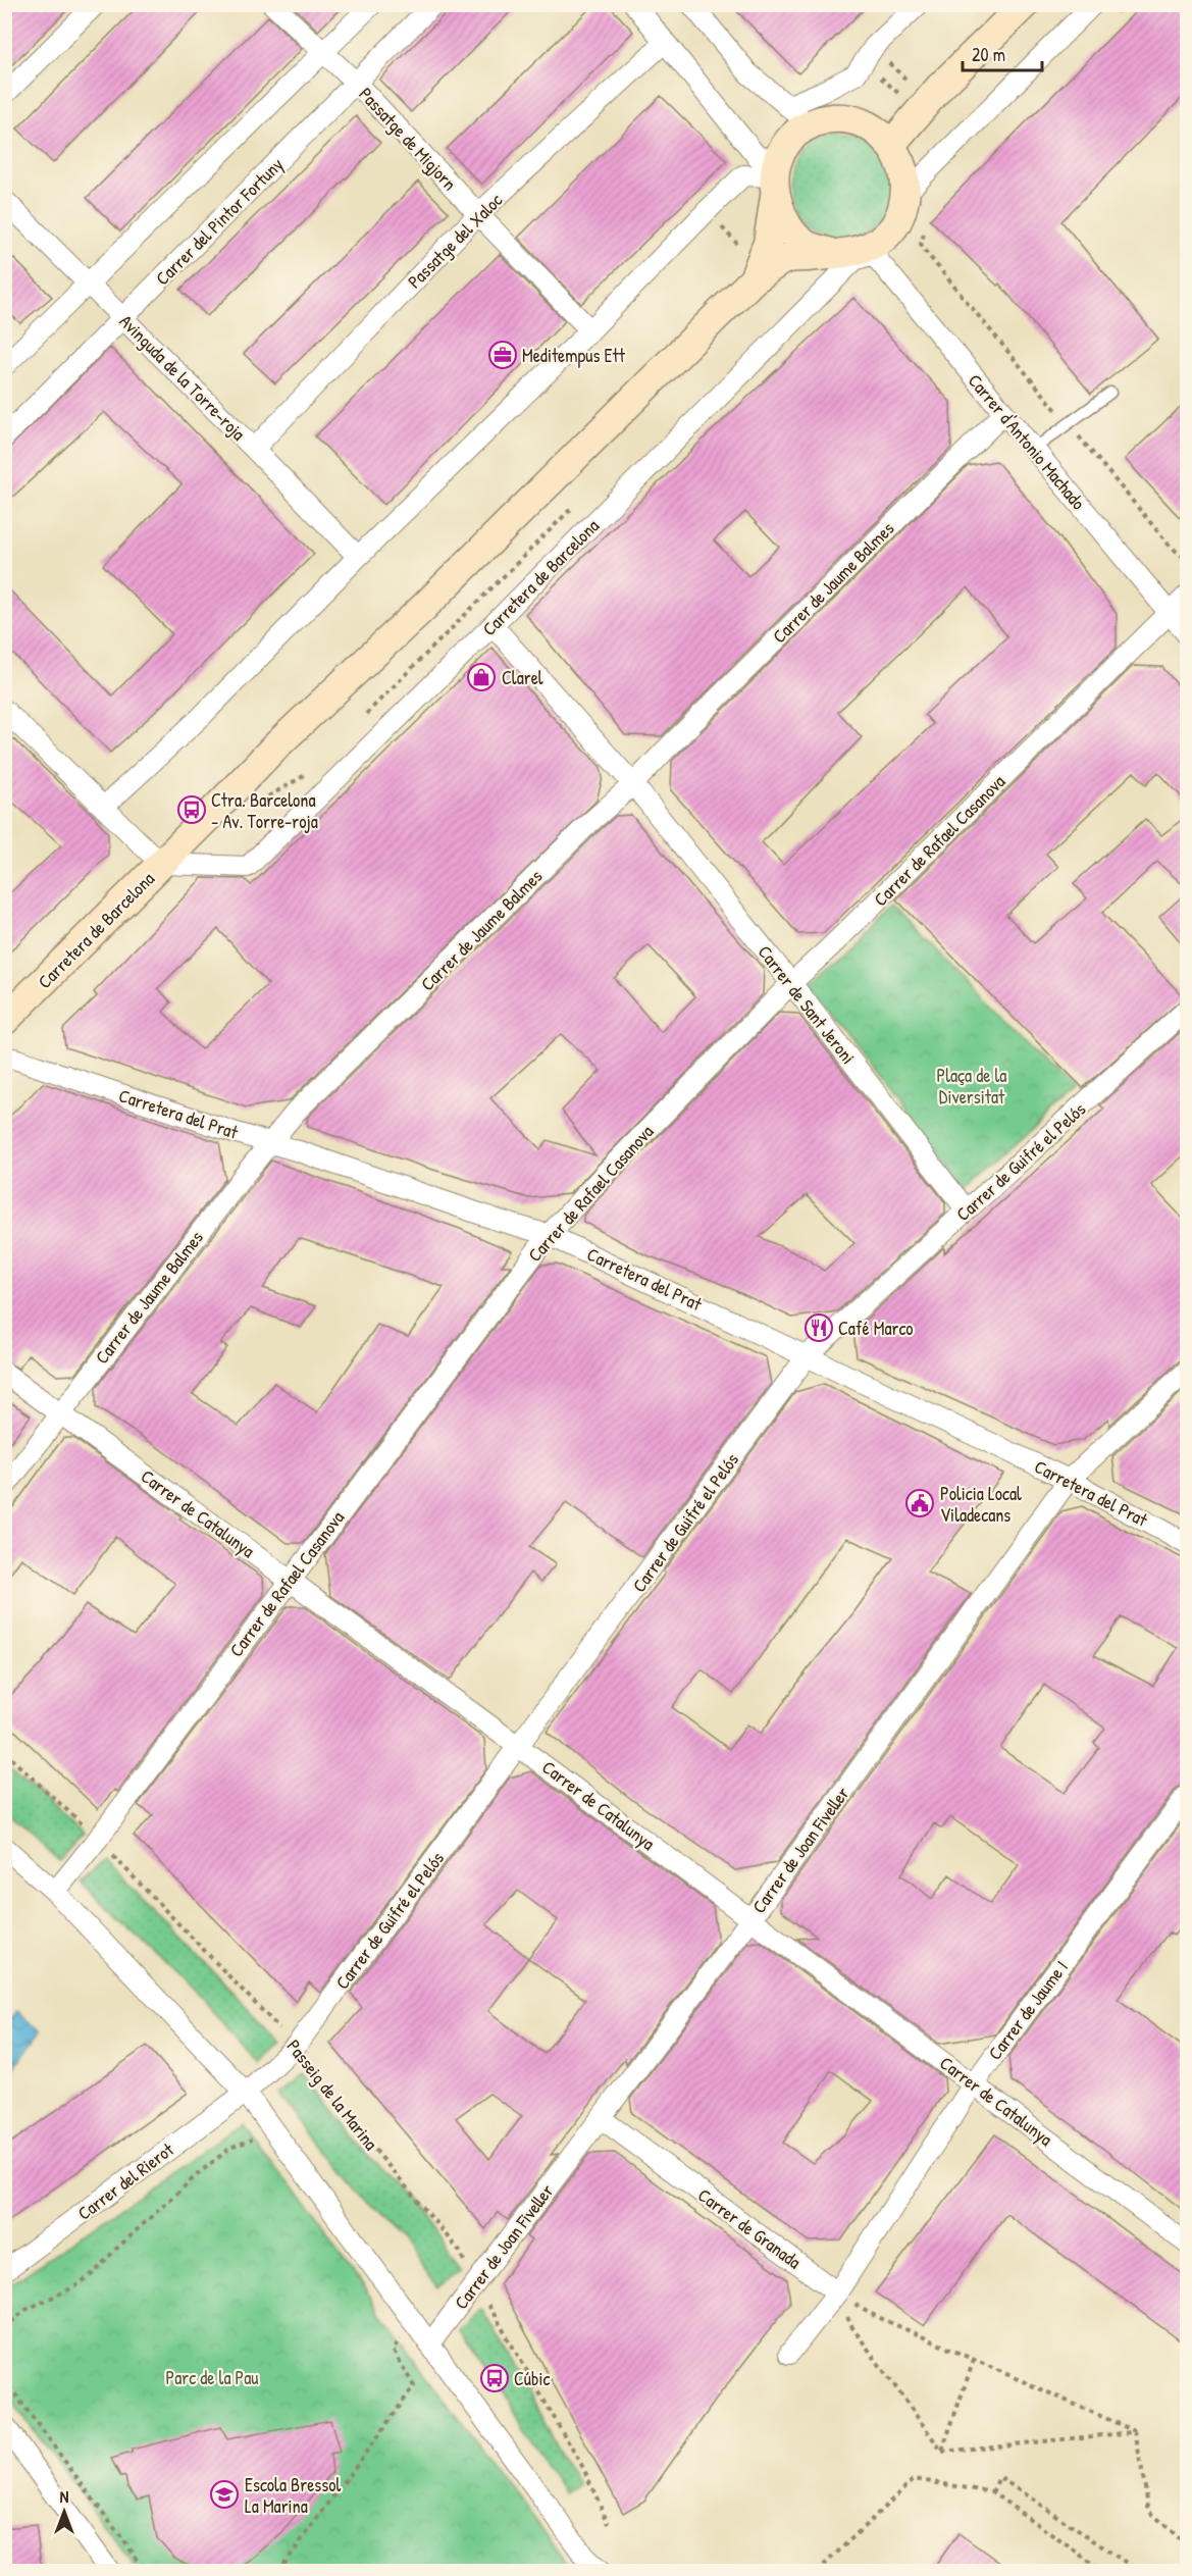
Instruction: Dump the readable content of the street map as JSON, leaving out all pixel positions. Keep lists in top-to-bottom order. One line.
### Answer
{"streets":{"street":["Passatge de Migjorn","Carrer del Pintor Fortuny","Passatge del Xaloc","Avinguda de la Torre-roja","Carrer d'Antonio Machado","Carretera de Barcelona","Carrer de Jaume Balmes","Carrer de Rafael Casanova","Carrer de Sant Jeroni","Carretera del Prat","Carrer de Guifré el Pelós","Carrer de Catalunya","Carrer de Joan Fiveller","Carrer de Jaume I","Carrer del Rierot","Carrer de Granada"],"path":["Passeig de la Marina"]},"crossings":[["Passatge de Migjorn","Carrer del Pintor Fortuny"],["Passatge de Migjorn","Passatge del Xaloc"],["Carrer del Pintor Fortuny","Avinguda de la Torre-roja"],["Passatge del Xaloc","Avinguda de la Torre-roja"],["Carrer d'Antonio Machado","Carretera de Barcelona"],["Carrer d'Antonio Machado","Carrer de Jaume Balmes"],["Carrer d'Antonio Machado","Carrer de Rafael Casanova"],["Carretera de Barcelona","Carrer de Sant Jeroni"],["Carrer de Jaume Balmes","Carrer de Sant Jeroni"],["Carrer de Jaume Balmes","Carretera del Prat"],["Carrer de Jaume Balmes","Carrer de Catalunya"],["Carrer de Rafael Casanova","Carrer de Sant Jeroni"],["Carrer de Rafael Casanova","Carretera del Prat"],["Carrer de Rafael Casanova","Carrer de Catalunya"],["Carrer de Rafael Casanova","Passeig de la Marina"],["Carrer de Sant Jeroni","Carrer de Guifré el Pelós"],["Carretera del Prat","Carrer de Guifré el Pelós"],["Carretera del Prat","Carrer de Joan Fiveller"],["Carrer de Guifré el Pelós","Carrer de Catalunya"],["Carrer de Guifré el Pelós","Passeig de la Marina"],["Carrer de Guifré el Pelós","Carrer del Rierot"],["Carrer de Catalunya","Carrer de Joan Fiveller"],["Carrer de Catalunya","Carrer de Jaume I"],["Carrer de Joan Fiveller","Passeig de la Marina"],["Carrer de Joan Fiveller","Carrer de Granada"],["Carrer de Jaume I","Carrer de Granada"]],"parks":["Plaça de la Diversitat","Parc de la Pau"],"places":{"office":["Meditempus Ett"],"shop":["Clarel"],"bus stop":["Ctra. Barcelona - Av. Torre-roja","Cúbic"],"restaurant":["Café Marco"],"public building":["Policia Local Viladecans"],"school or university":["Escola Bressol La Marina"]},"scale_bar":"20 m","north":"top"}
